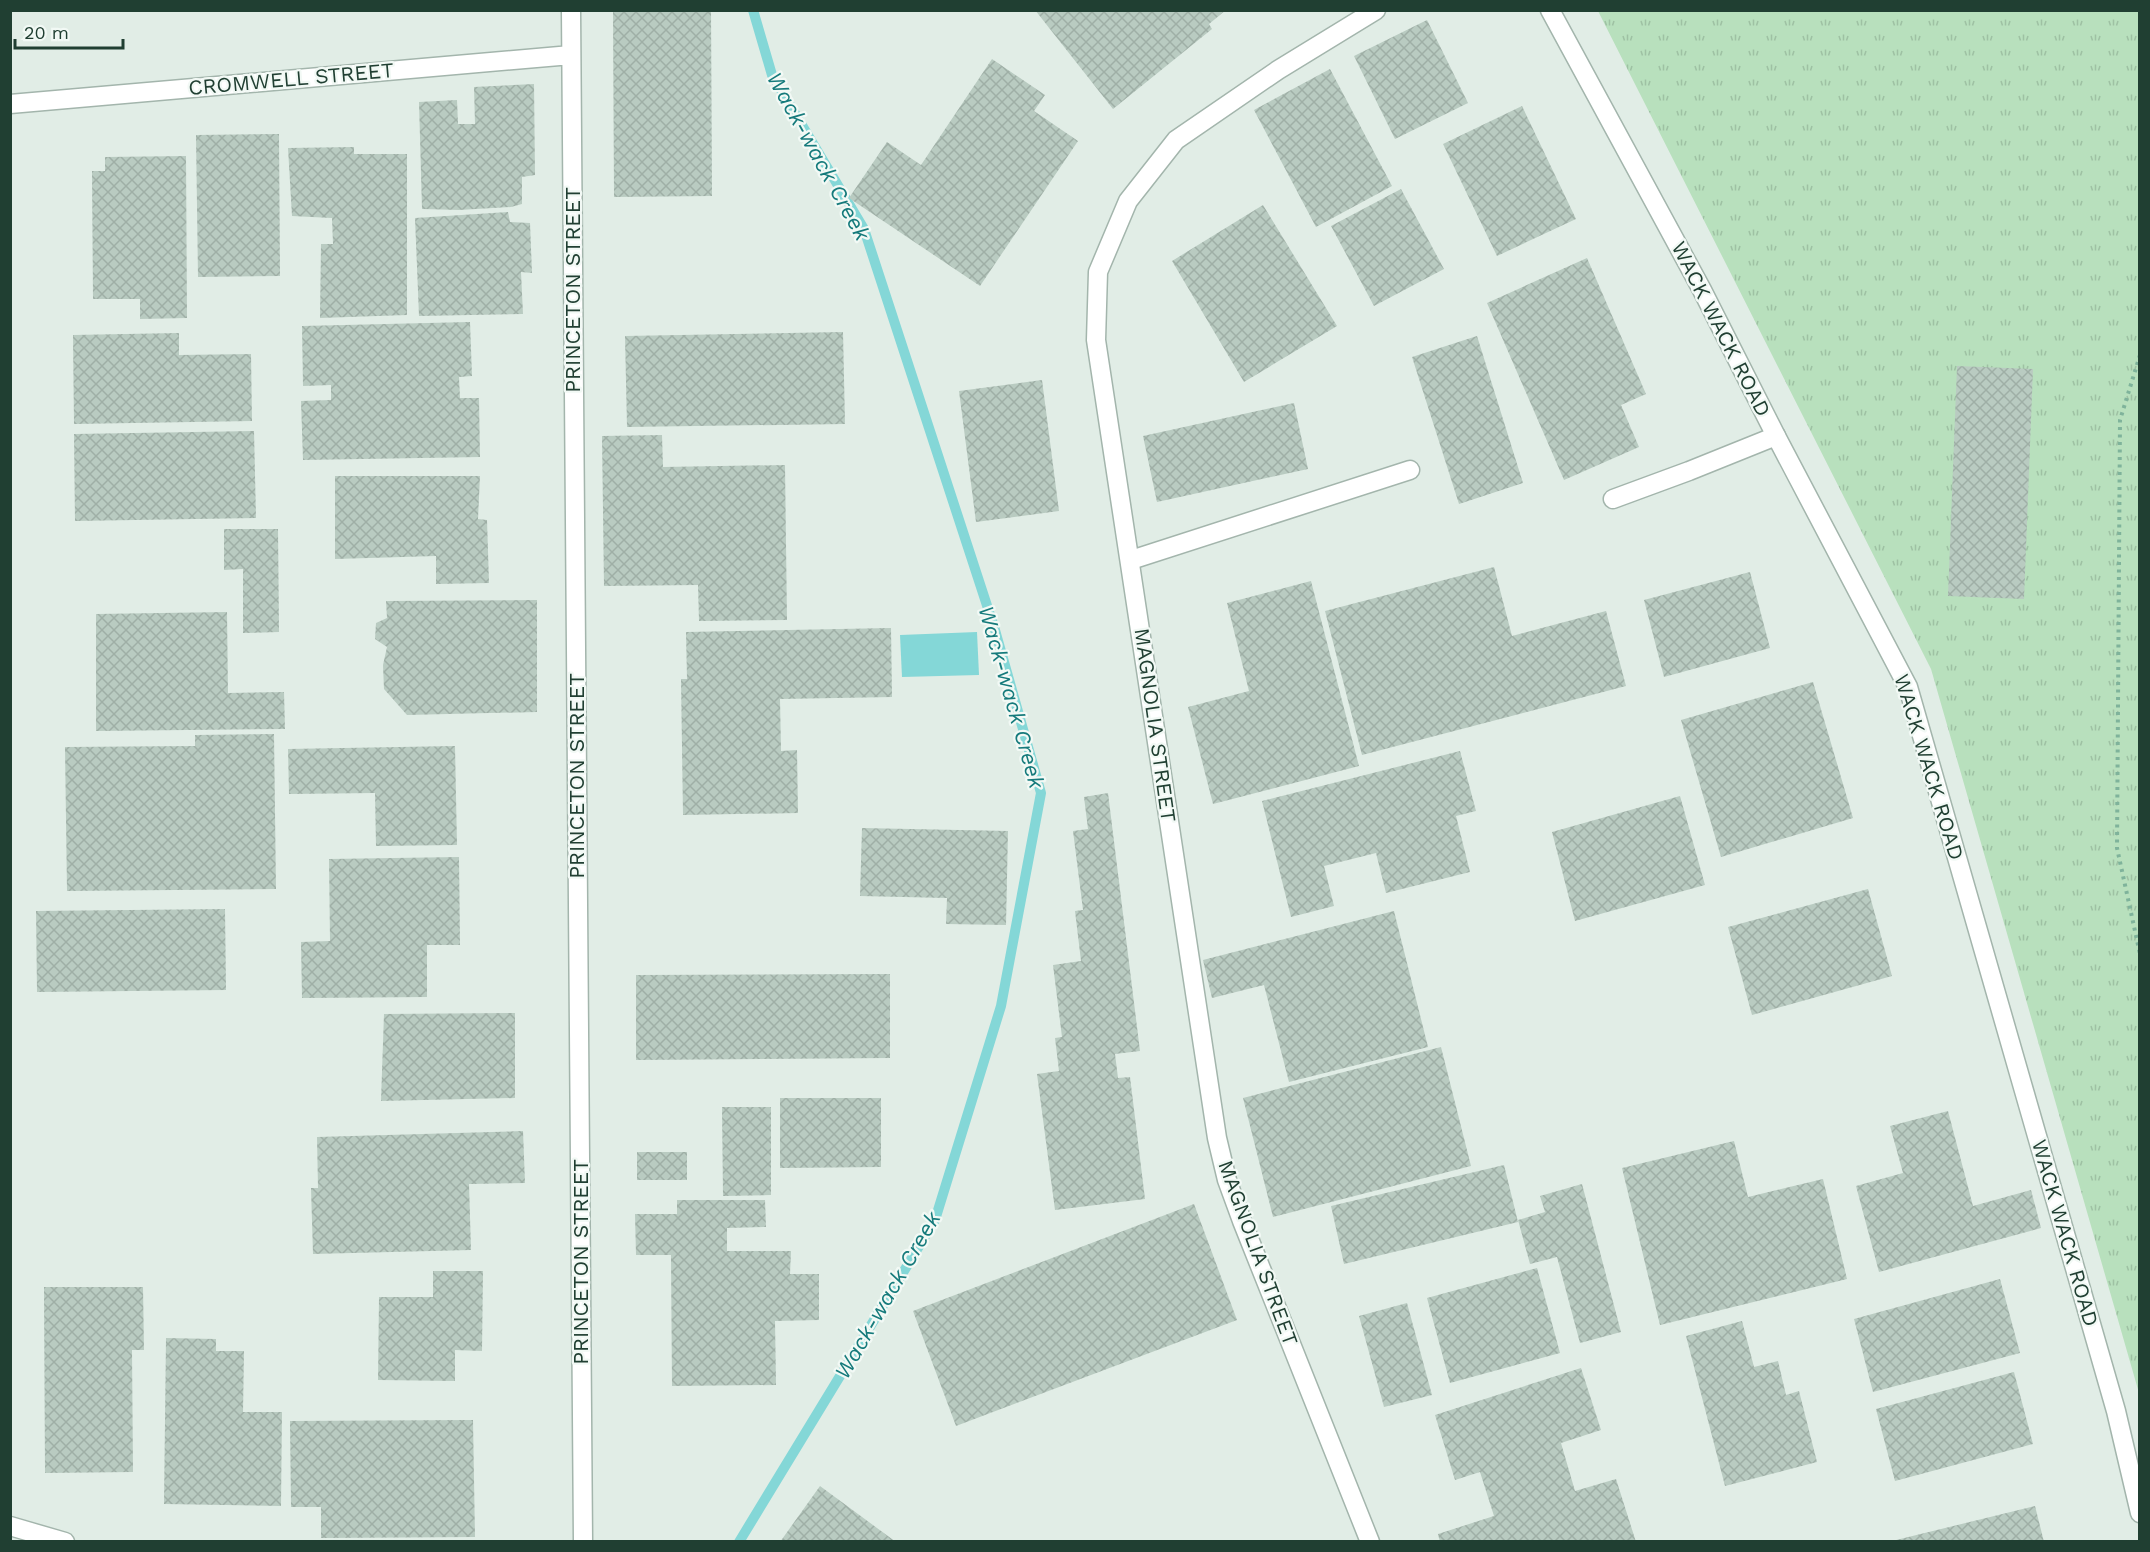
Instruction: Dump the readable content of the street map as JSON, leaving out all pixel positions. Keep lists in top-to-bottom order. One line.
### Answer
{"streets":{"street":["CROMWELL STREET","PRINCETON STREET","WACK WACK ROAD","MAGNOLIA STREET"]},"crossings":[["CROMWELL STREET","PRINCETON STREET"]],"water":["Wack-wack Creek"],"scale_bar":"20 m"}
